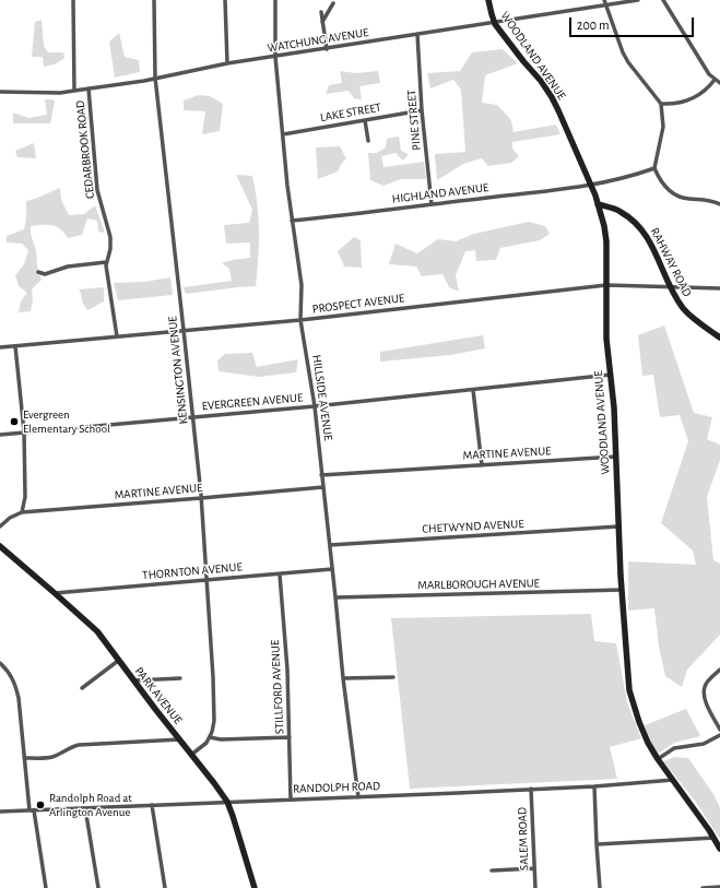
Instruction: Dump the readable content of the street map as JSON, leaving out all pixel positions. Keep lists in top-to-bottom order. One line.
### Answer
{"streets":{"street":["WATCHUNG AVENUE","WOODLAND AVENUE","LAKE STREET","PINE STREET","CEDARBROOK ROAD","HIGHLAND AVENUE","RAHWAY ROAD","PROSPECT AVENUE","KENSINGTON AVENUE","HILLSIDE AVENUE","EVERGREEN AVENUE","MARTINE AVENUE","CHETWYND AVENUE","THORNTON AVENUE","MARLBOROUGH AVENUE","STILLFORD AVENUE","PARK AVENUE","RANDOLPH ROAD","SALEM ROAD"]},"crossings":[["WATCHUNG AVENUE","WOODLAND AVENUE"],["WATCHUNG AVENUE","PINE STREET"],["WATCHUNG AVENUE","CEDARBROOK ROAD"],["WATCHUNG AVENUE","KENSINGTON AVENUE"],["WATCHUNG AVENUE","HILLSIDE AVENUE"],["WOODLAND AVENUE","HIGHLAND AVENUE"],["WOODLAND AVENUE","RAHWAY ROAD"],["WOODLAND AVENUE","PROSPECT AVENUE"],["WOODLAND AVENUE","EVERGREEN AVENUE"],["WOODLAND AVENUE","MARTINE AVENUE"],["WOODLAND AVENUE","CHETWYND AVENUE"],["WOODLAND AVENUE","MARLBOROUGH AVENUE"],["WOODLAND AVENUE","RANDOLPH ROAD"],["LAKE STREET","PINE STREET"],["LAKE STREET","HILLSIDE AVENUE"],["PINE STREET","HIGHLAND AVENUE"],["CEDARBROOK ROAD","PROSPECT AVENUE"],["HIGHLAND AVENUE","HILLSIDE AVENUE"],["RAHWAY ROAD","PROSPECT AVENUE"],["PROSPECT AVENUE","KENSINGTON AVENUE"],["PROSPECT AVENUE","HILLSIDE AVENUE"],["KENSINGTON AVENUE","EVERGREEN AVENUE"],["KENSINGTON AVENUE","MARTINE AVENUE"],["KENSINGTON AVENUE","THORNTON AVENUE"],["HILLSIDE AVENUE","EVERGREEN AVENUE"],["HILLSIDE AVENUE","MARTINE AVENUE"],["HILLSIDE AVENUE","CHETWYND AVENUE"],["HILLSIDE AVENUE","THORNTON AVENUE"],["HILLSIDE AVENUE","MARLBOROUGH AVENUE"],["HILLSIDE AVENUE","RANDOLPH ROAD"],["THORNTON AVENUE","STILLFORD AVENUE"],["THORNTON AVENUE","PARK AVENUE"],["STILLFORD AVENUE","RANDOLPH ROAD"],["PARK AVENUE","RANDOLPH ROAD"],["RANDOLPH ROAD","SALEM ROAD"]],"places":["Evergreen Elementary School","Randolph Road at Arlington Avenue"],"scale_bar":"200 m"}
